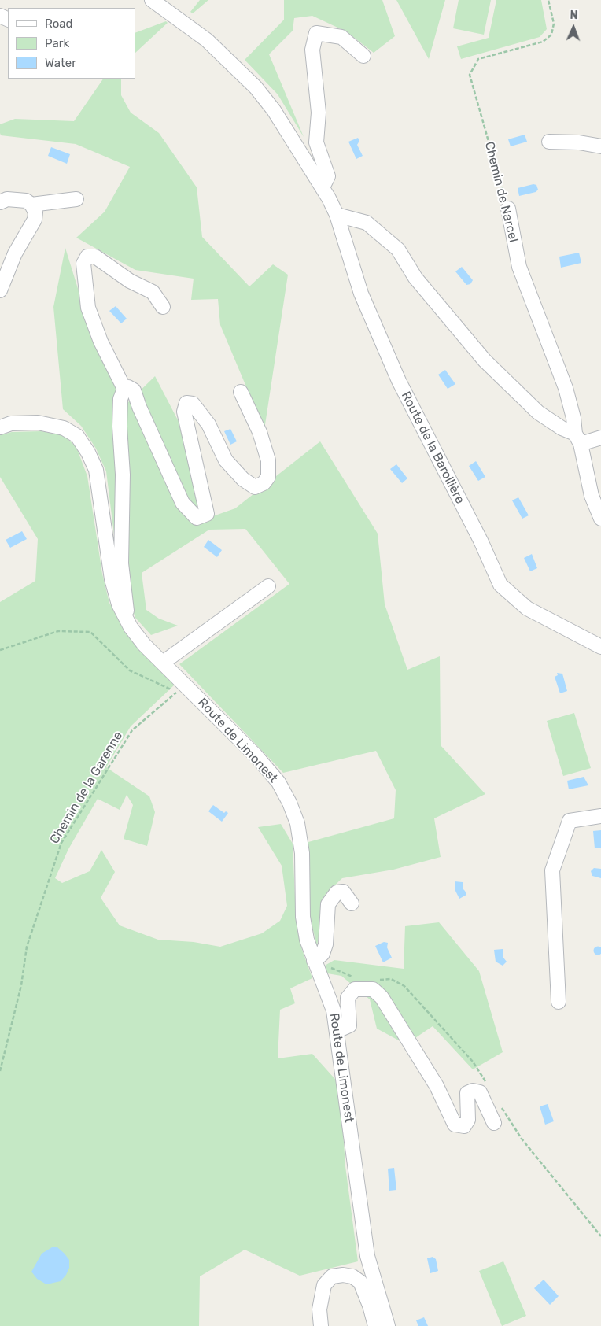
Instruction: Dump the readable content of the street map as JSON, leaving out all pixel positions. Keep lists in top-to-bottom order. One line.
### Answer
{"streets":{"street":["Chemin de Narcel","Route de la Barollière","Route de Limonest"],"path":["Chemin de la Garenne"]},"legend":["Road","Park","Water"],"north":"top"}
